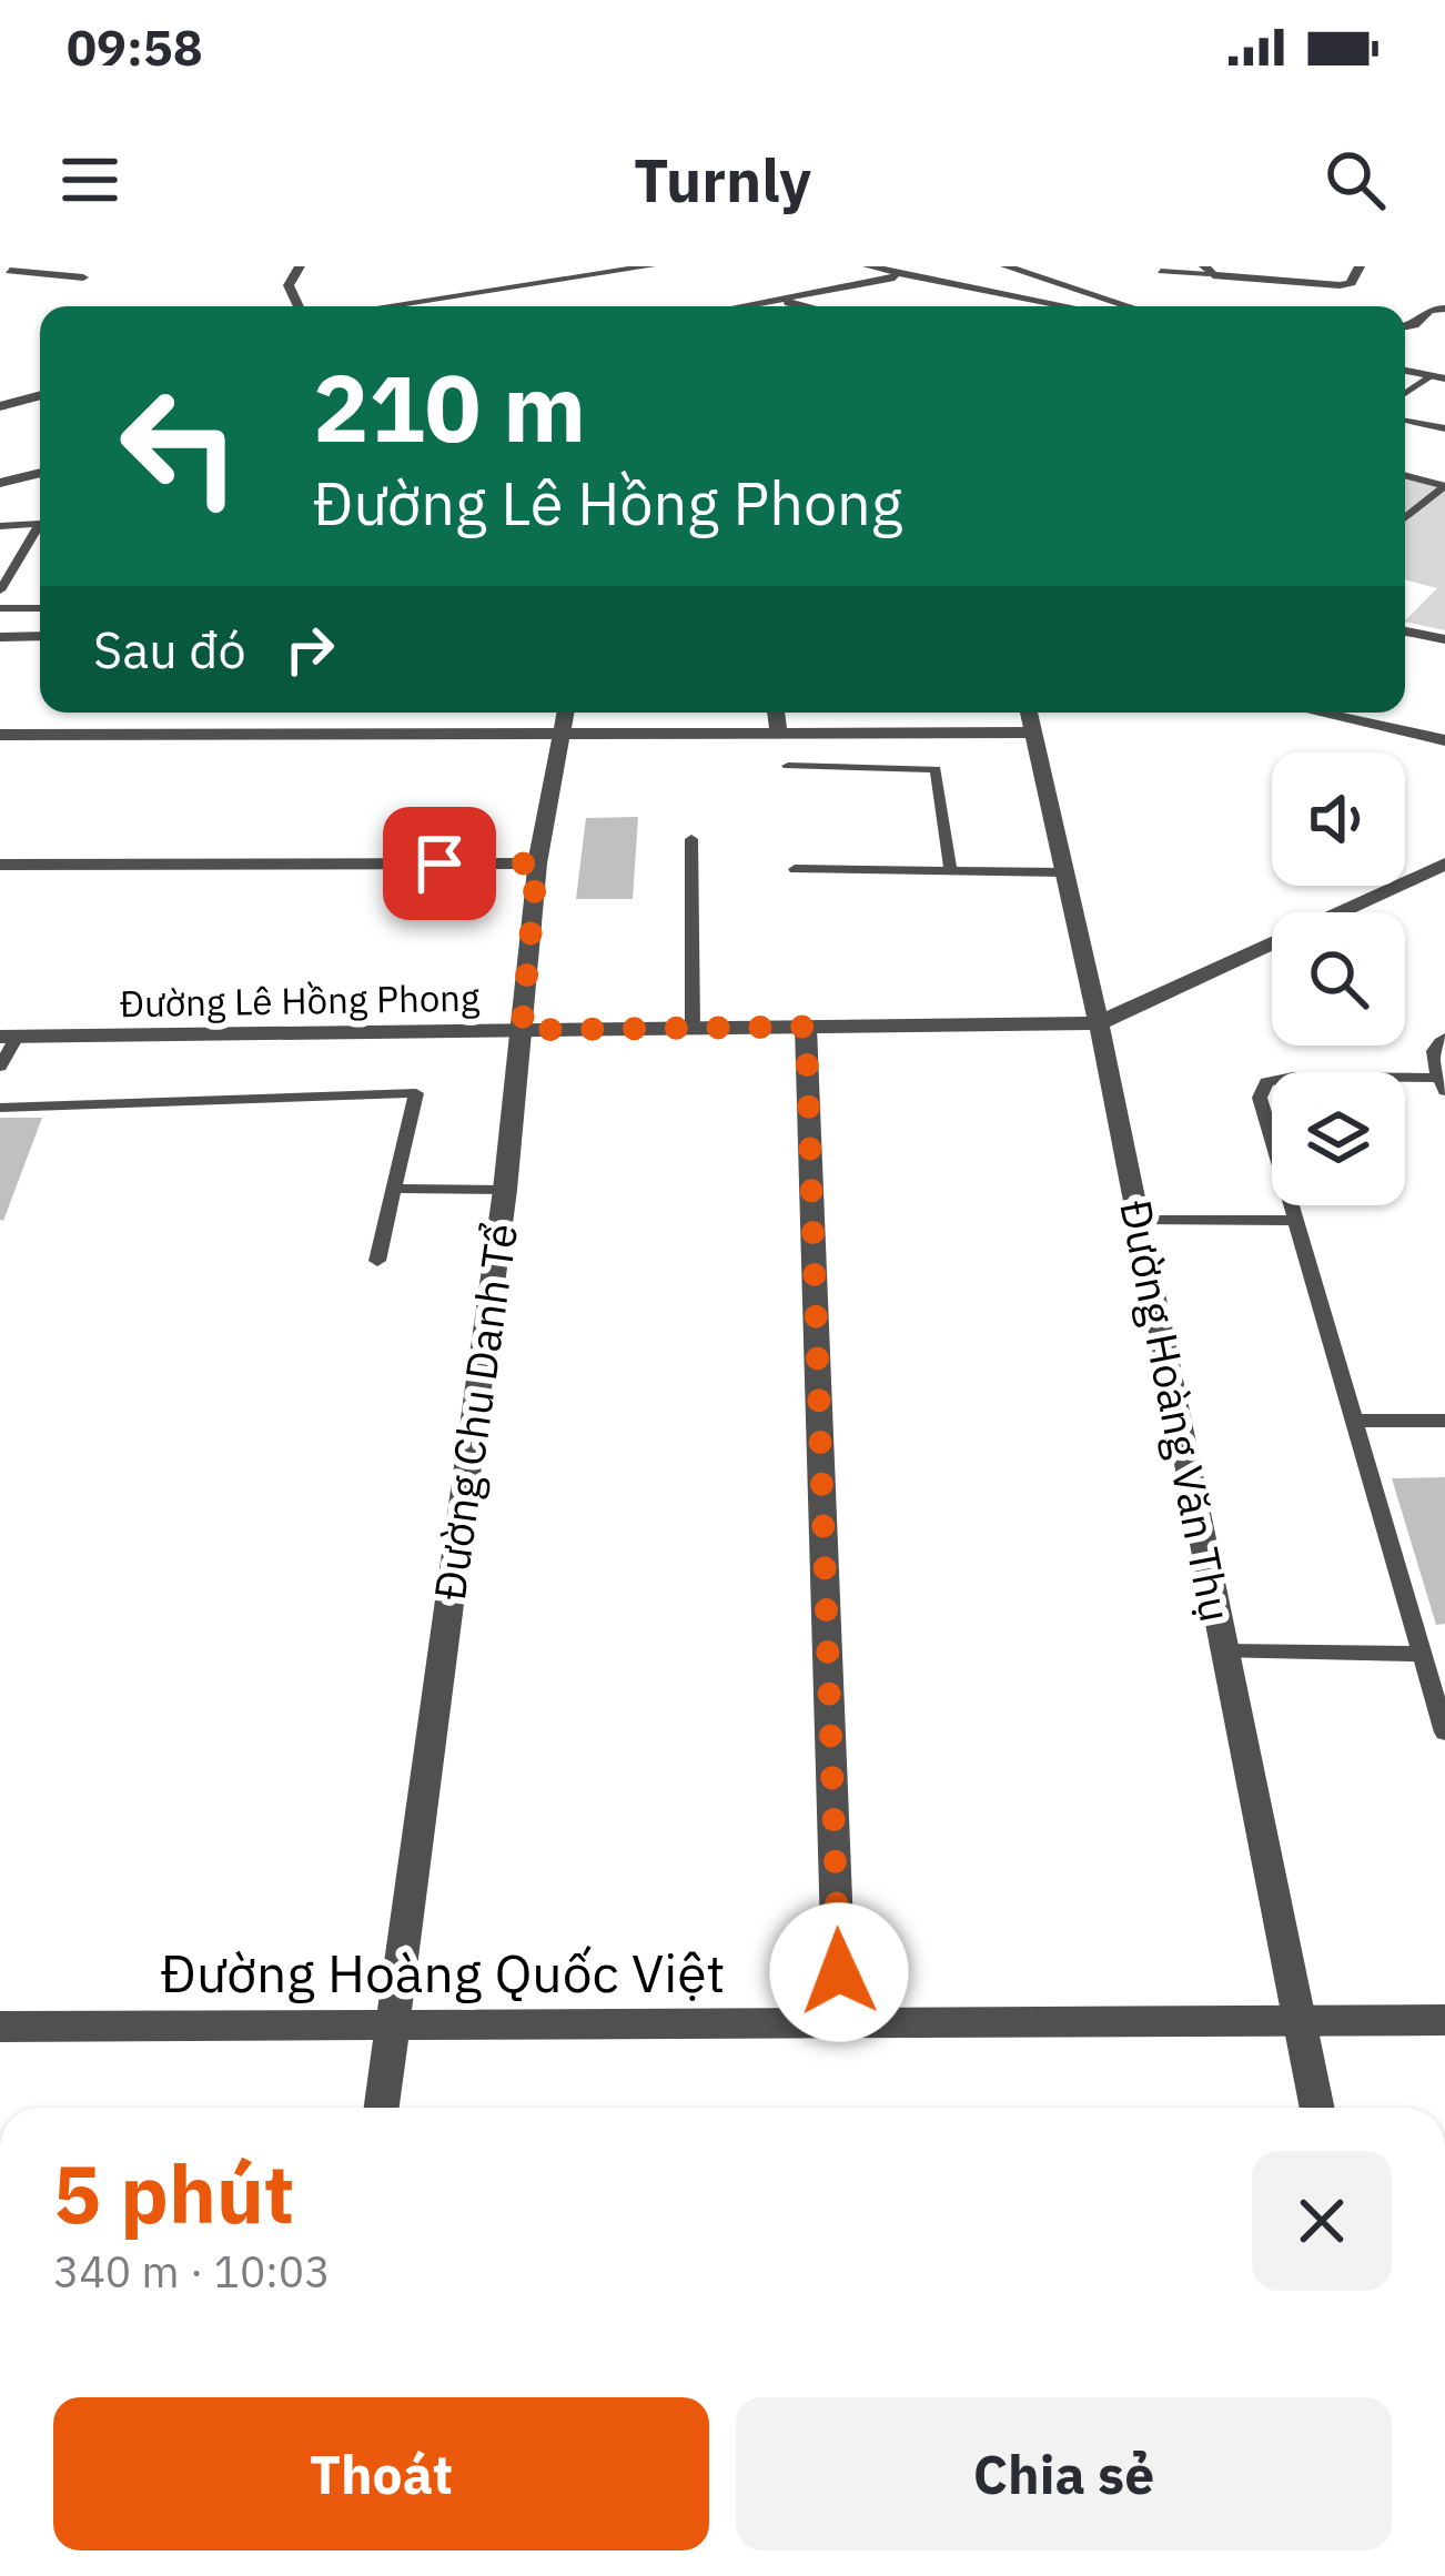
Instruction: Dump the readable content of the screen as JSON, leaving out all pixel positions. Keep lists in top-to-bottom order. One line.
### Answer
{"streets":{"street":["Đường Lê Hồng Phong","Đường Hoàng Văn Thụ","Đường Chu Danh Tể","Đường Hoàng Quốc Việt"]},"crossings":[["Đường Lê Hồng Phong","Đường Hoàng Văn Thụ"],["Đường Lê Hồng Phong","Đường Chu Danh Tể"],["Đường Hoàng Văn Thụ","Đường Hoàng Quốc Việt"],["Đường Chu Danh Tể","Đường Hoàng Quốc Việt"]],"page":{"status":"09:58","header":"Turnly","turn":["210 m","Đường Lê Hồng Phong"],"then":"Sau đó","heading":["5 phút","340 m · 10:03"],"buttons":["Thoát","Chia sẻ"]}}
